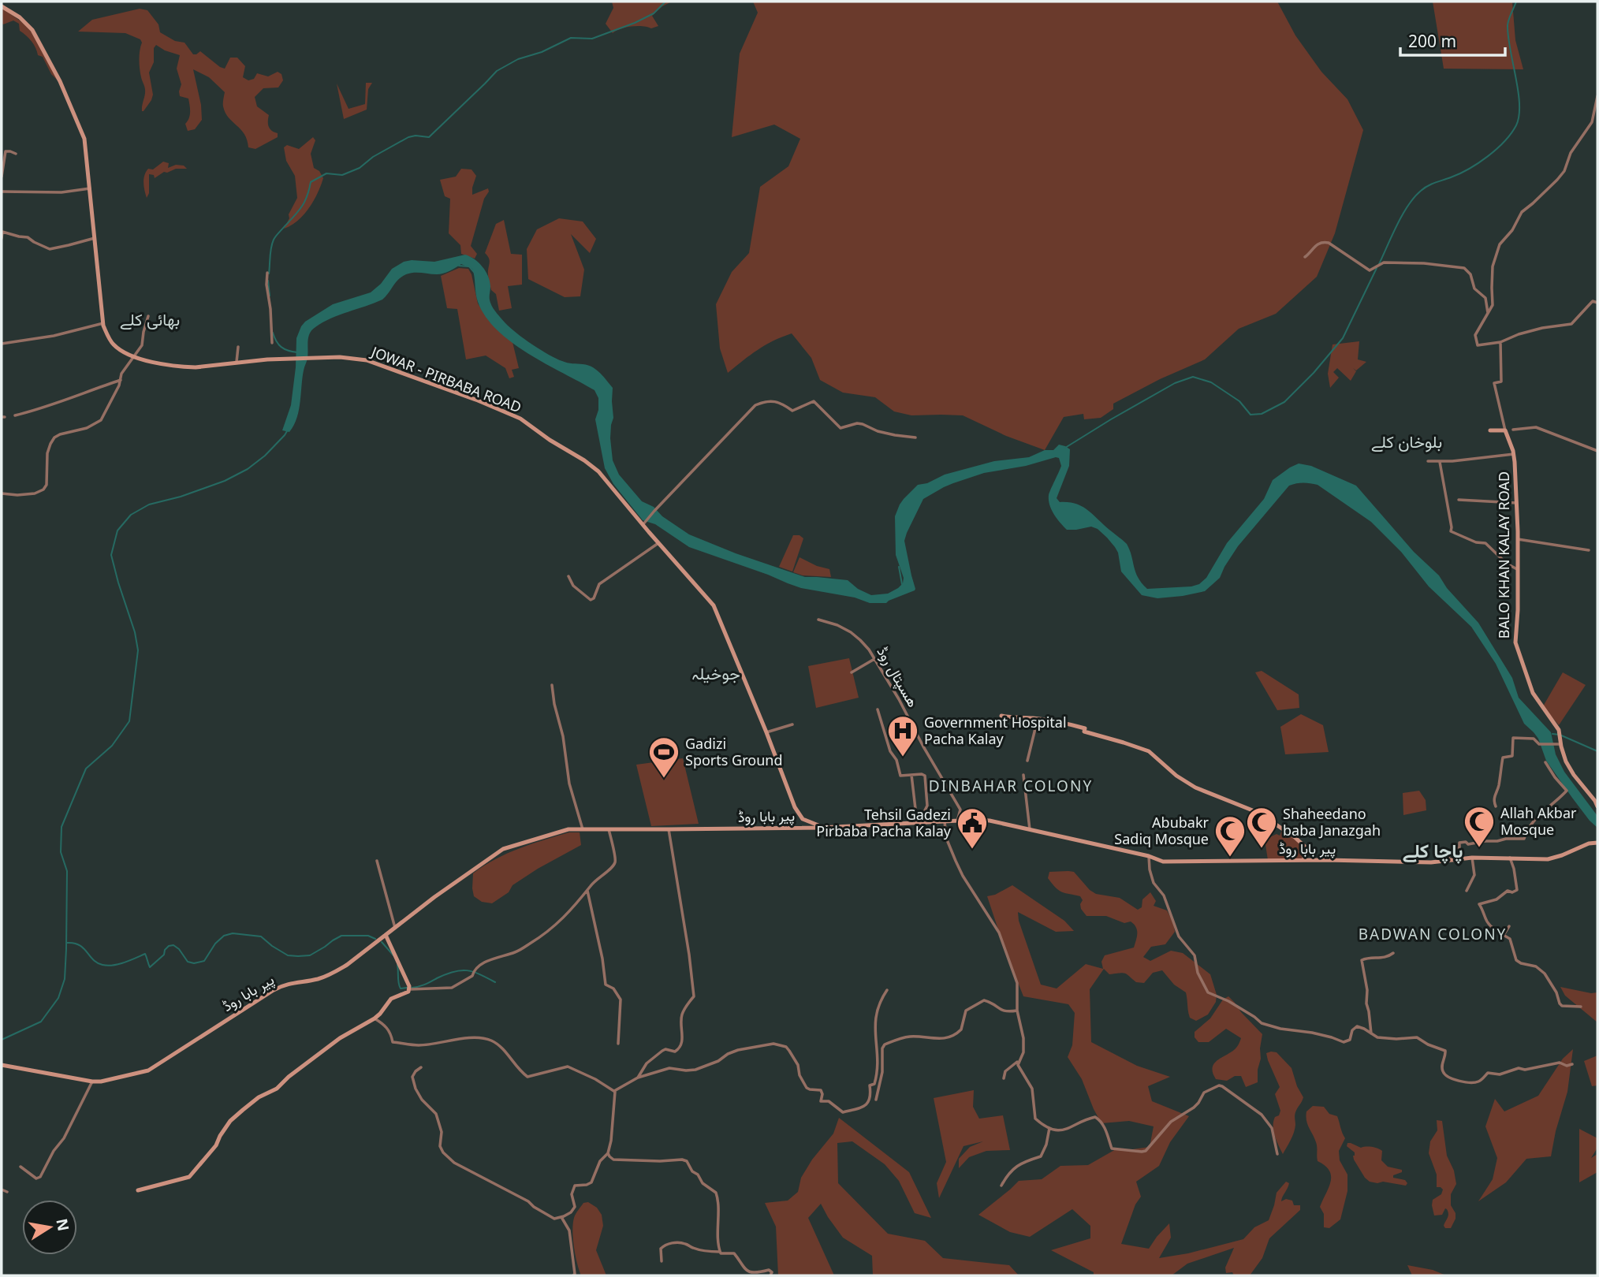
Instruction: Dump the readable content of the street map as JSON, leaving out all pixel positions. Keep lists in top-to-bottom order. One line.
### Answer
{"streets":{"main road":["JOWAR - PIRBABA ROAD","BALO KHAN KALAY ROAD","پیر بابا روڈ"],"street":["ھسپتال روڈ"]},"crossings":[["ھسپتال روڈ","پیر بابا روڈ"]],"districts":["بھائی كلے","بلوخان كلے","جوخیلہ","DINBAHAR COLONY","پاچا کلے","BADWAN COLONY"],"places":{"hospital":["Government Hospital Pacha Kalay"],"sports":["Gadizi Sports Ground"],"mosque":["Allah Akbar Mosque","Shaheedano baba Janazgah","Abubakr Sadiq Mosque"],"public building":["Tehsil Gadezi Pirbaba Pacha Kalay"]},"scale_bar":"200 m","north":"right"}
